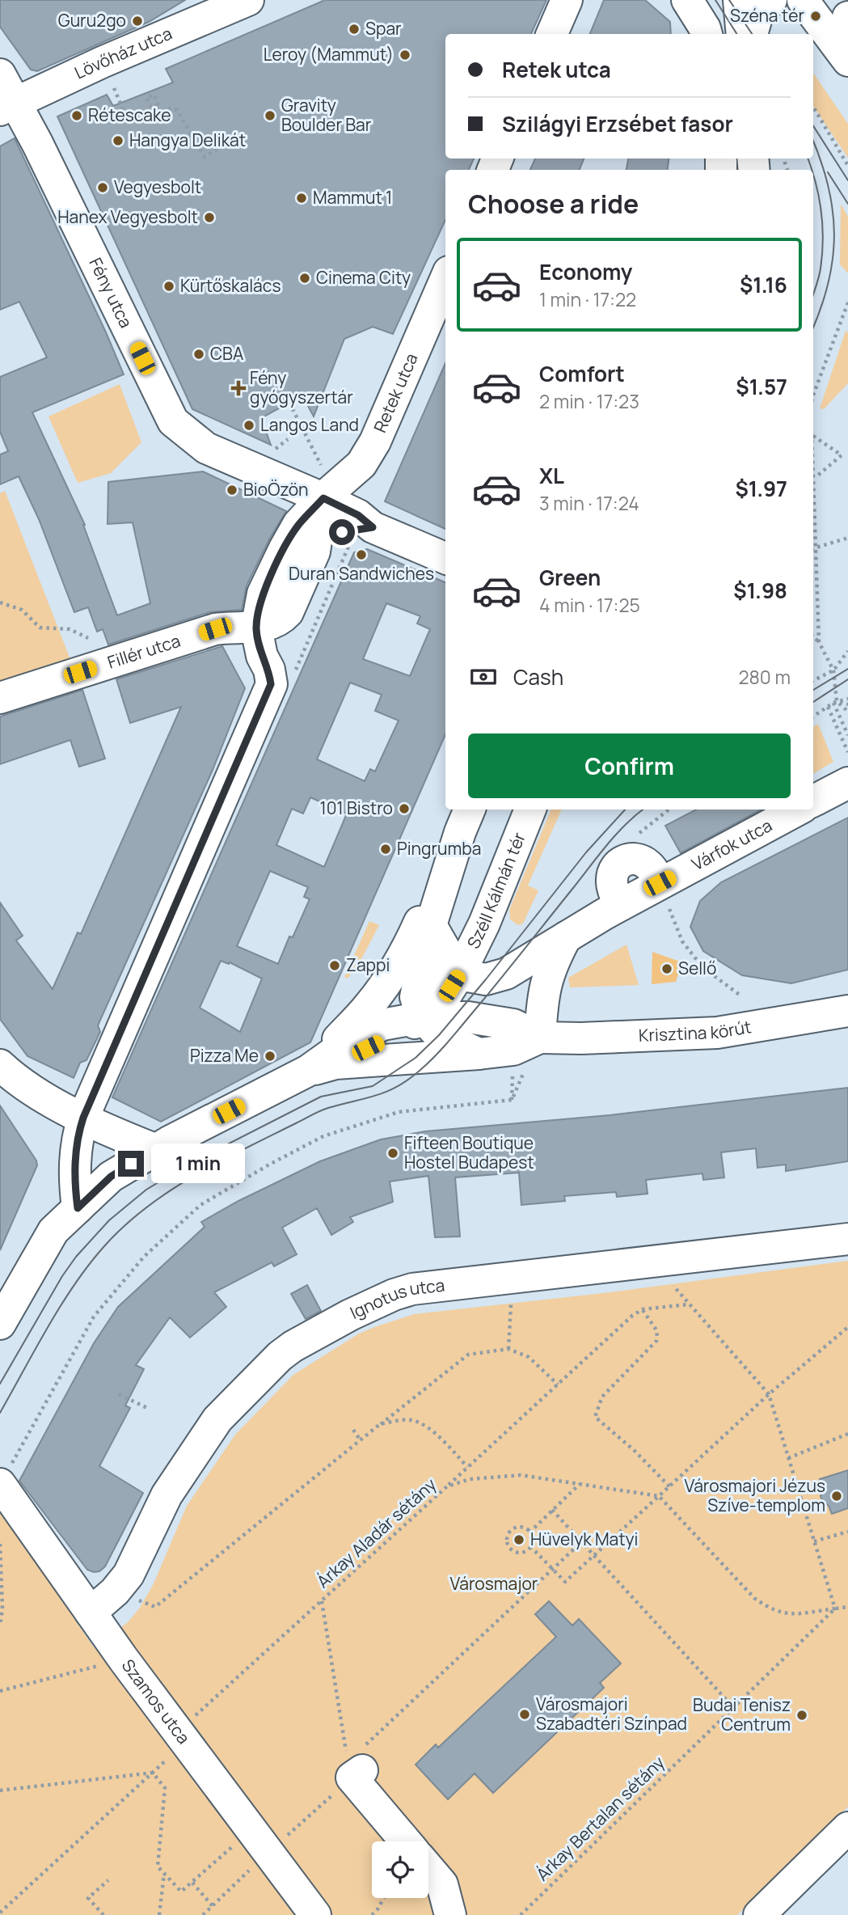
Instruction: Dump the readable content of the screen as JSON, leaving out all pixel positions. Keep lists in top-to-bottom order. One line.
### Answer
{"streets":{"street":["Lövőház utca","Fény utca","Retek utca","Fillér utca","Várfok utca","Széll Kálmán tér","Krisztina körút","Ignotus utca","Szamos utca"],"path":["Árkay Aladár sétány","Árkay Bertalan sétány"]},"crossings":[["Lövőház utca","Fény utca"],["Fény utca","Retek utca"],["Retek utca","Fillér utca"],["Várfok utca","Széll Kálmán tér"],["Ignotus utca","Szamos utca"],["Árkay Aladár sétány","Szamos utca"]],"parks":["Városmajor"],"places":{"other":["Széna tér","Guru2go","Spar","Leroy (Mammut)","Rétescake","Gravity Boulder Bar","Hangya Delikát","Vegyesbolt","Mammut 1","Hanex Vegyesbolt","Cinema City","Kürtőskalács","CBA","Langos Land","BioÖzön","Duran Sandwiches","101 Bistro","Pingrumba","Zappi","Sellő","Pizza Me","Fifteen Boutique Hostel Budapest","Városmajori Jézus Szíve-templom","Hüvelyk Matyi","Városmajori Szabadtéri Színpad","Budai Tenisz Centrum"],"health":["Fény gyógyszertár"]},"page":{"banner":["Retek utca","Szilágyi Erzsébet fasor"],"heading":"Choose a ride","list":[{"name":"Economy","note":"1 min · 17:22","value":"$1.16"},{"name":"Comfort","note":"2 min · 17:23","value":"$1.57"},{"name":"XL","note":"3 min · 17:24","value":"$1.97"},{"name":"Green","note":"4 min · 17:25","value":"$1.98"}],"pay":["Cash","280 m"],"buttons":"Confirm","bubble":"1 min"}}
